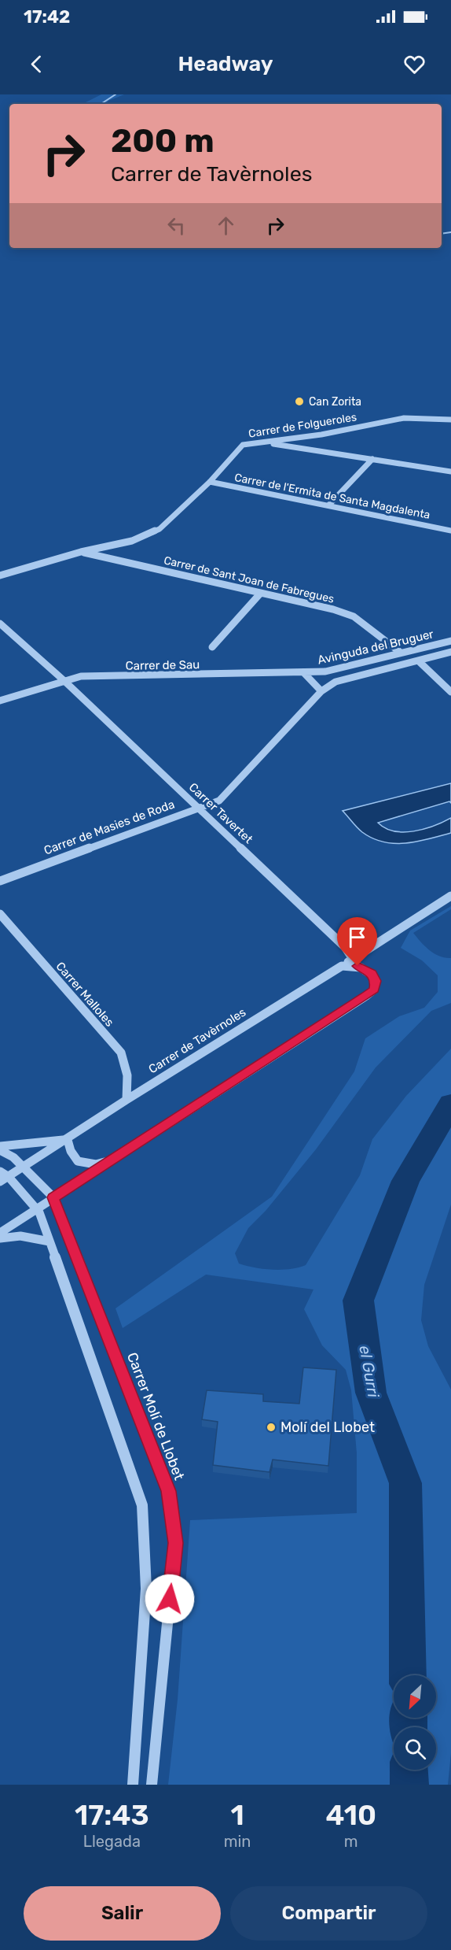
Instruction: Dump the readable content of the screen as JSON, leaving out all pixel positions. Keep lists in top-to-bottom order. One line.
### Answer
{"streets":{"street":["Carrer de Folgueroles","Carrer de l'Ermita de Santa Magdalenta","Carrer de Sant Joan de Fabregues","Avinguda del Bruguer","Carrer de Sau","Carrer Tavertet","Carrer de Masies de Roda","Carrer Malloles","Carrer de Tavèrnoles","Carrer Molí de Llobet"]},"crossings":[["Carrer de Folgueroles","Carrer de l'Ermita de Santa Magdalenta"],["Carrer de Folgueroles","Carrer de Sant Joan de Fabregues"],["Carrer de Sant Joan de Fabregues","Avinguda del Bruguer"],["Avinguda del Bruguer","Carrer de Sau"],["Avinguda del Bruguer","Carrer de Masies de Roda"],["Carrer de Sau","Carrer Tavertet"],["Carrer Tavertet","Carrer de Masies de Roda"],["Carrer Tavertet","Carrer de Tavèrnoles"],["Carrer Malloles","Carrer de Tavèrnoles"],["Carrer de Tavèrnoles","Carrer Molí de Llobet"]],"water":["el Gurri"],"places":["Can Zorita","Molí del Llobet"],"north":"bottom left","page":{"status":"17:42","header":"Headway","turn":["200 m","Carrer de Tavèrnoles"],"eta":["17:43","Llegada","1","min","410","m"],"buttons":["Salir","Compartir"]}}
